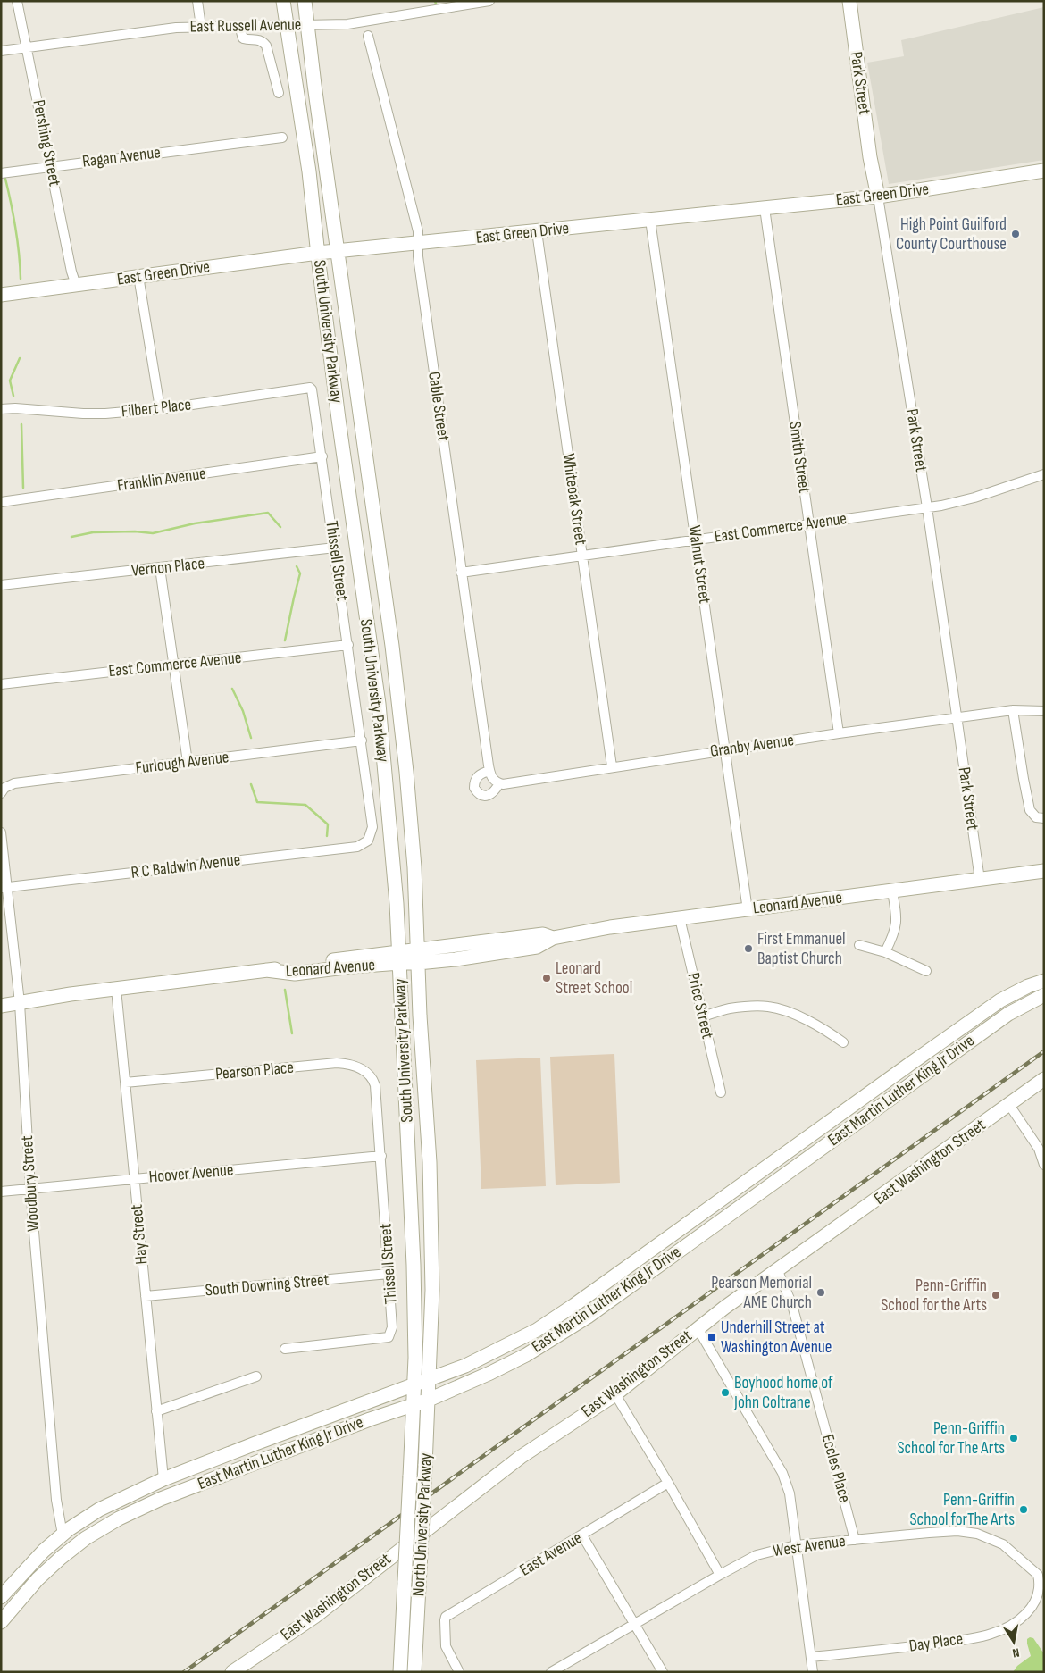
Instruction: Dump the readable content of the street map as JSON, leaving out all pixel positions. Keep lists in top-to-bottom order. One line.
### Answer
{"streets":{"main road":["Park Street","East Green Drive","South University Parkway","Leonard Avenue","East Martin Luther King Jr Drive","East Washington Street","North University Parkway"],"street":["East Russell Avenue","Pershing Street","Ragan Avenue","Cable Street","Filbert Place","Smith Street","Franklin Avenue","Whiteoak Street","East Commerce Avenue","Thissell Street","Walnut Street","Vernon Place","Granby Avenue","Furlough Avenue","R C Baldwin Avenue","Price Street","Pearson Place","Hoover Avenue","Woodbury Street","Hay Street","South Downing Street","Eccles Place","West Avenue","East Avenue","Day Place"]},"crossings":[["East Russell Avenue","Pershing Street"],["East Russell Avenue","South University Parkway"],["Park Street","East Green Drive"],["Park Street","East Commerce Avenue"],["Park Street","Granby Avenue"],["Park Street","Leonard Avenue"],["Pershing Street","Ragan Avenue"],["Pershing Street","East Green Drive"],["East Green Drive","South University Parkway"],["East Green Drive","Cable Street"],["East Green Drive","Smith Street"],["East Green Drive","Whiteoak Street"],["East Green Drive","Walnut Street"],["South University Parkway","Leonard Avenue"],["South University Parkway","East Martin Luther King Jr Drive"],["South University Parkway","North University Parkway"],["Cable Street","East Commerce Avenue"],["Cable Street","Granby Avenue"],["Filbert Place","Thissell Street"],["Smith Street","East Commerce Avenue"],["Smith Street","Granby Avenue"],["Franklin Avenue","Thissell Street"],["Whiteoak Street","East Commerce Avenue"],["Whiteoak Street","Granby Avenue"],["East Commerce Avenue","Thissell Street"],["East Commerce Avenue","Walnut Street"],["Thissell Street","Vernon Place"],["Thissell Street","Furlough Avenue"],["Thissell Street","R C Baldwin Avenue"],["Thissell Street","Pearson Place"],["Thissell Street","Hoover Avenue"],["Thissell Street","South Downing Street"],["Walnut Street","Granby Avenue"],["Walnut Street","Leonard Avenue"],["R C Baldwin Avenue","Woodbury Street"],["Leonard Avenue","Price Street"],["Leonard Avenue","Woodbury Street"],["Leonard Avenue","Hay Street"],["Pearson Place","Hay Street"],["East Martin Luther King Jr Drive","Woodbury Street"],["East Martin Luther King Jr Drive","Hay Street"],["East Martin Luther King Jr Drive","North University Parkway"],["East Washington Street","Eccles Place"],["Hoover Avenue","Woodbury Street"],["Hoover Avenue","Hay Street"],["Hay Street","South Downing Street"],["Eccles Place","West Avenue"],["West Avenue","Day Place"]],"places":{"other":["High Point Guilford County Courthouse","First Emmanuel Baptist Church","Leonard Street School","Pearson Memorial AME Church","Penn-Griffin School for the Arts","Boyhood home of John Coltrane","Penn-Griffin School for The Arts","Penn-Griffin School forThe Arts"],"transit":["Underhill Street at Washington Avenue"]},"north":"bottom"}
